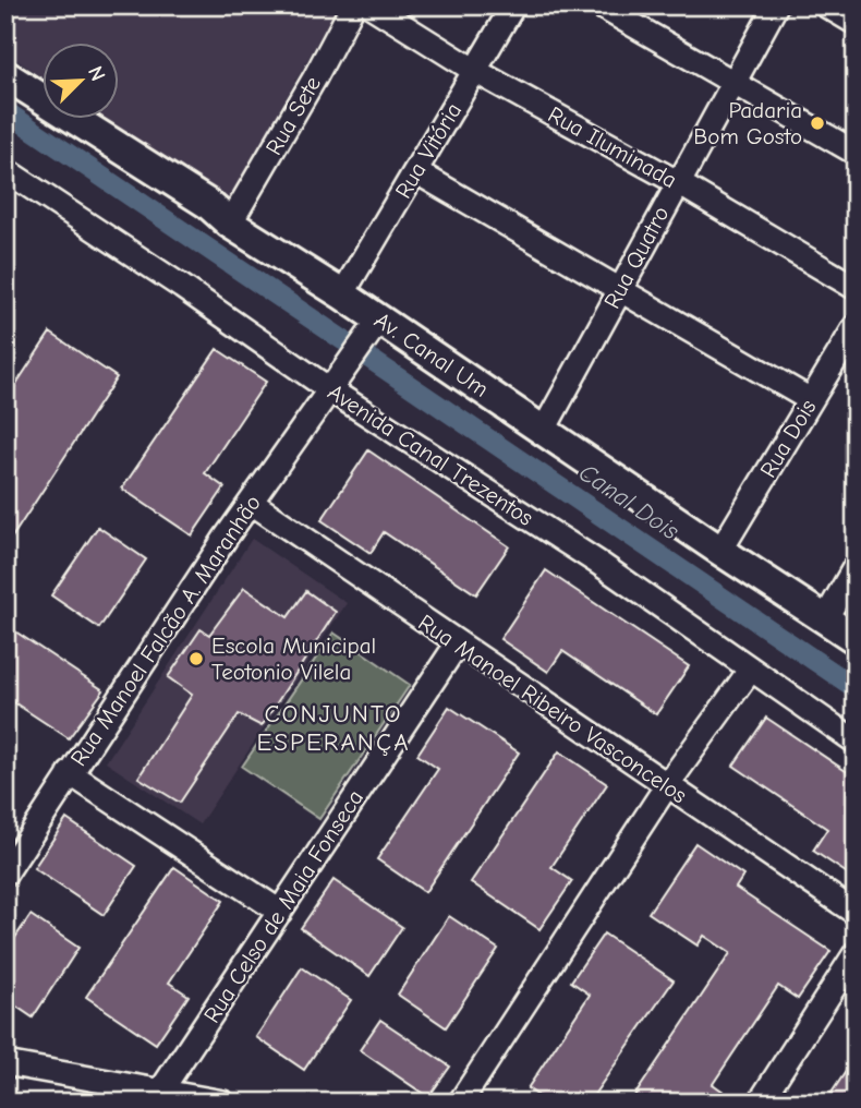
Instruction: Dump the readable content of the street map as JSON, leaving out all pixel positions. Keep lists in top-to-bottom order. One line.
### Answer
{"streets":{"street":["Rua Sete","Rua Iluminada","Rua Vitória","Rua Quatro","Av. Canal Um","Rua Dois","Avenida Canal Trezentos","Rua Manoel Falcão A. Maranhão","Rua Manoel Ribeiro Vasconcelos","Rua Celso de Maia Fonseca"]},"crossings":[["Rua Sete","Av. Canal Um"],["Rua Iluminada","Rua Vitória"],["Rua Iluminada","Rua Quatro"],["Rua Vitória","Av. Canal Um"],["Rua Quatro","Av. Canal Um"],["Av. Canal Um","Rua Dois"],["Av. Canal Um","Rua Manoel Falcão A. Maranhão"],["Avenida Canal Trezentos","Rua Manoel Falcão A. Maranhão"],["Rua Manoel Falcão A. Maranhão","Rua Manoel Ribeiro Vasconcelos"],["Rua Manoel Ribeiro Vasconcelos","Rua Celso de Maia Fonseca"]],"districts":["CONJUNTO ESPERANÇA"],"water":["Canal Dois"],"places":["Padaria Bom Gosto","Escola Municipal Teotonio Vilela"],"north":"top right"}
